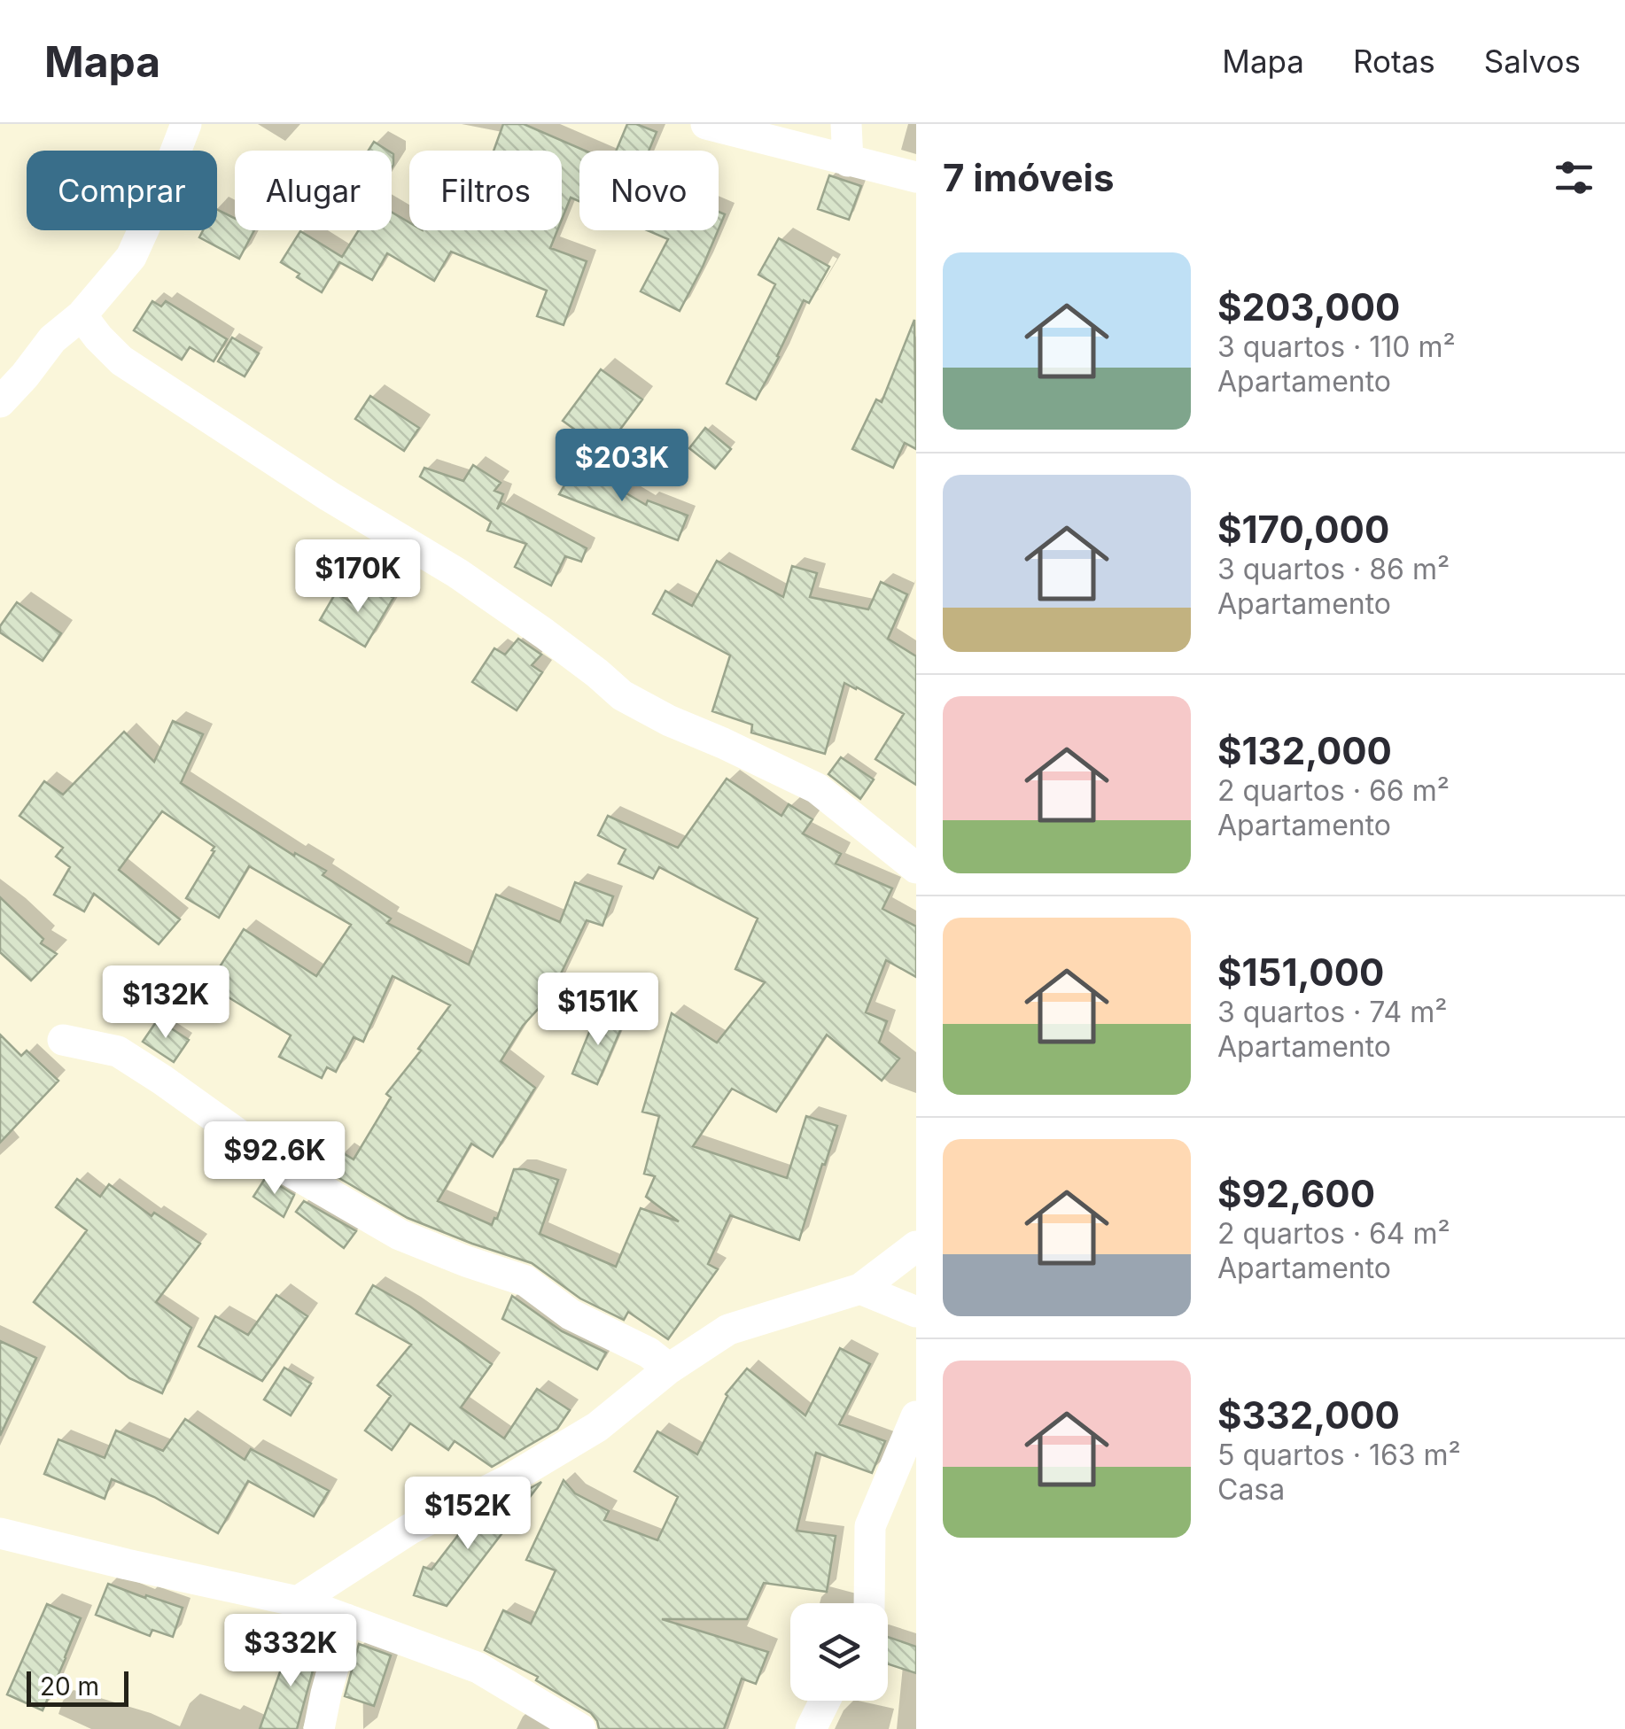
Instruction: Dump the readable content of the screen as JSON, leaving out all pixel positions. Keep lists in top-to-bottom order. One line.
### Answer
{"scale_bar":"20 m","page":{"header":"Mapa","nav":["Mapa","Rotas","Salvos"],"heading":"7 imóveis","chip":["Comprar","Alugar","Filtros","Novo"],"list":[{"name":"$203,000","note":"3 quartos · 110 m² · Apartamento"},{"name":"$170,000","note":"3 quartos · 86 m² · Apartamento"},{"name":"$132,000","note":"2 quartos · 66 m² · Apartamento"},{"name":"$151,000","note":"3 quartos · 74 m² · Apartamento"},{"name":"$92,600","note":"2 quartos · 64 m² · Apartamento"},{"name":"$332,000","note":"5 quartos · 163 m² · Casa"}],"price":["$203K","$170K","$132K","$151K","$92.6K","$152K","$332K"],"scale":"20 m"}}
